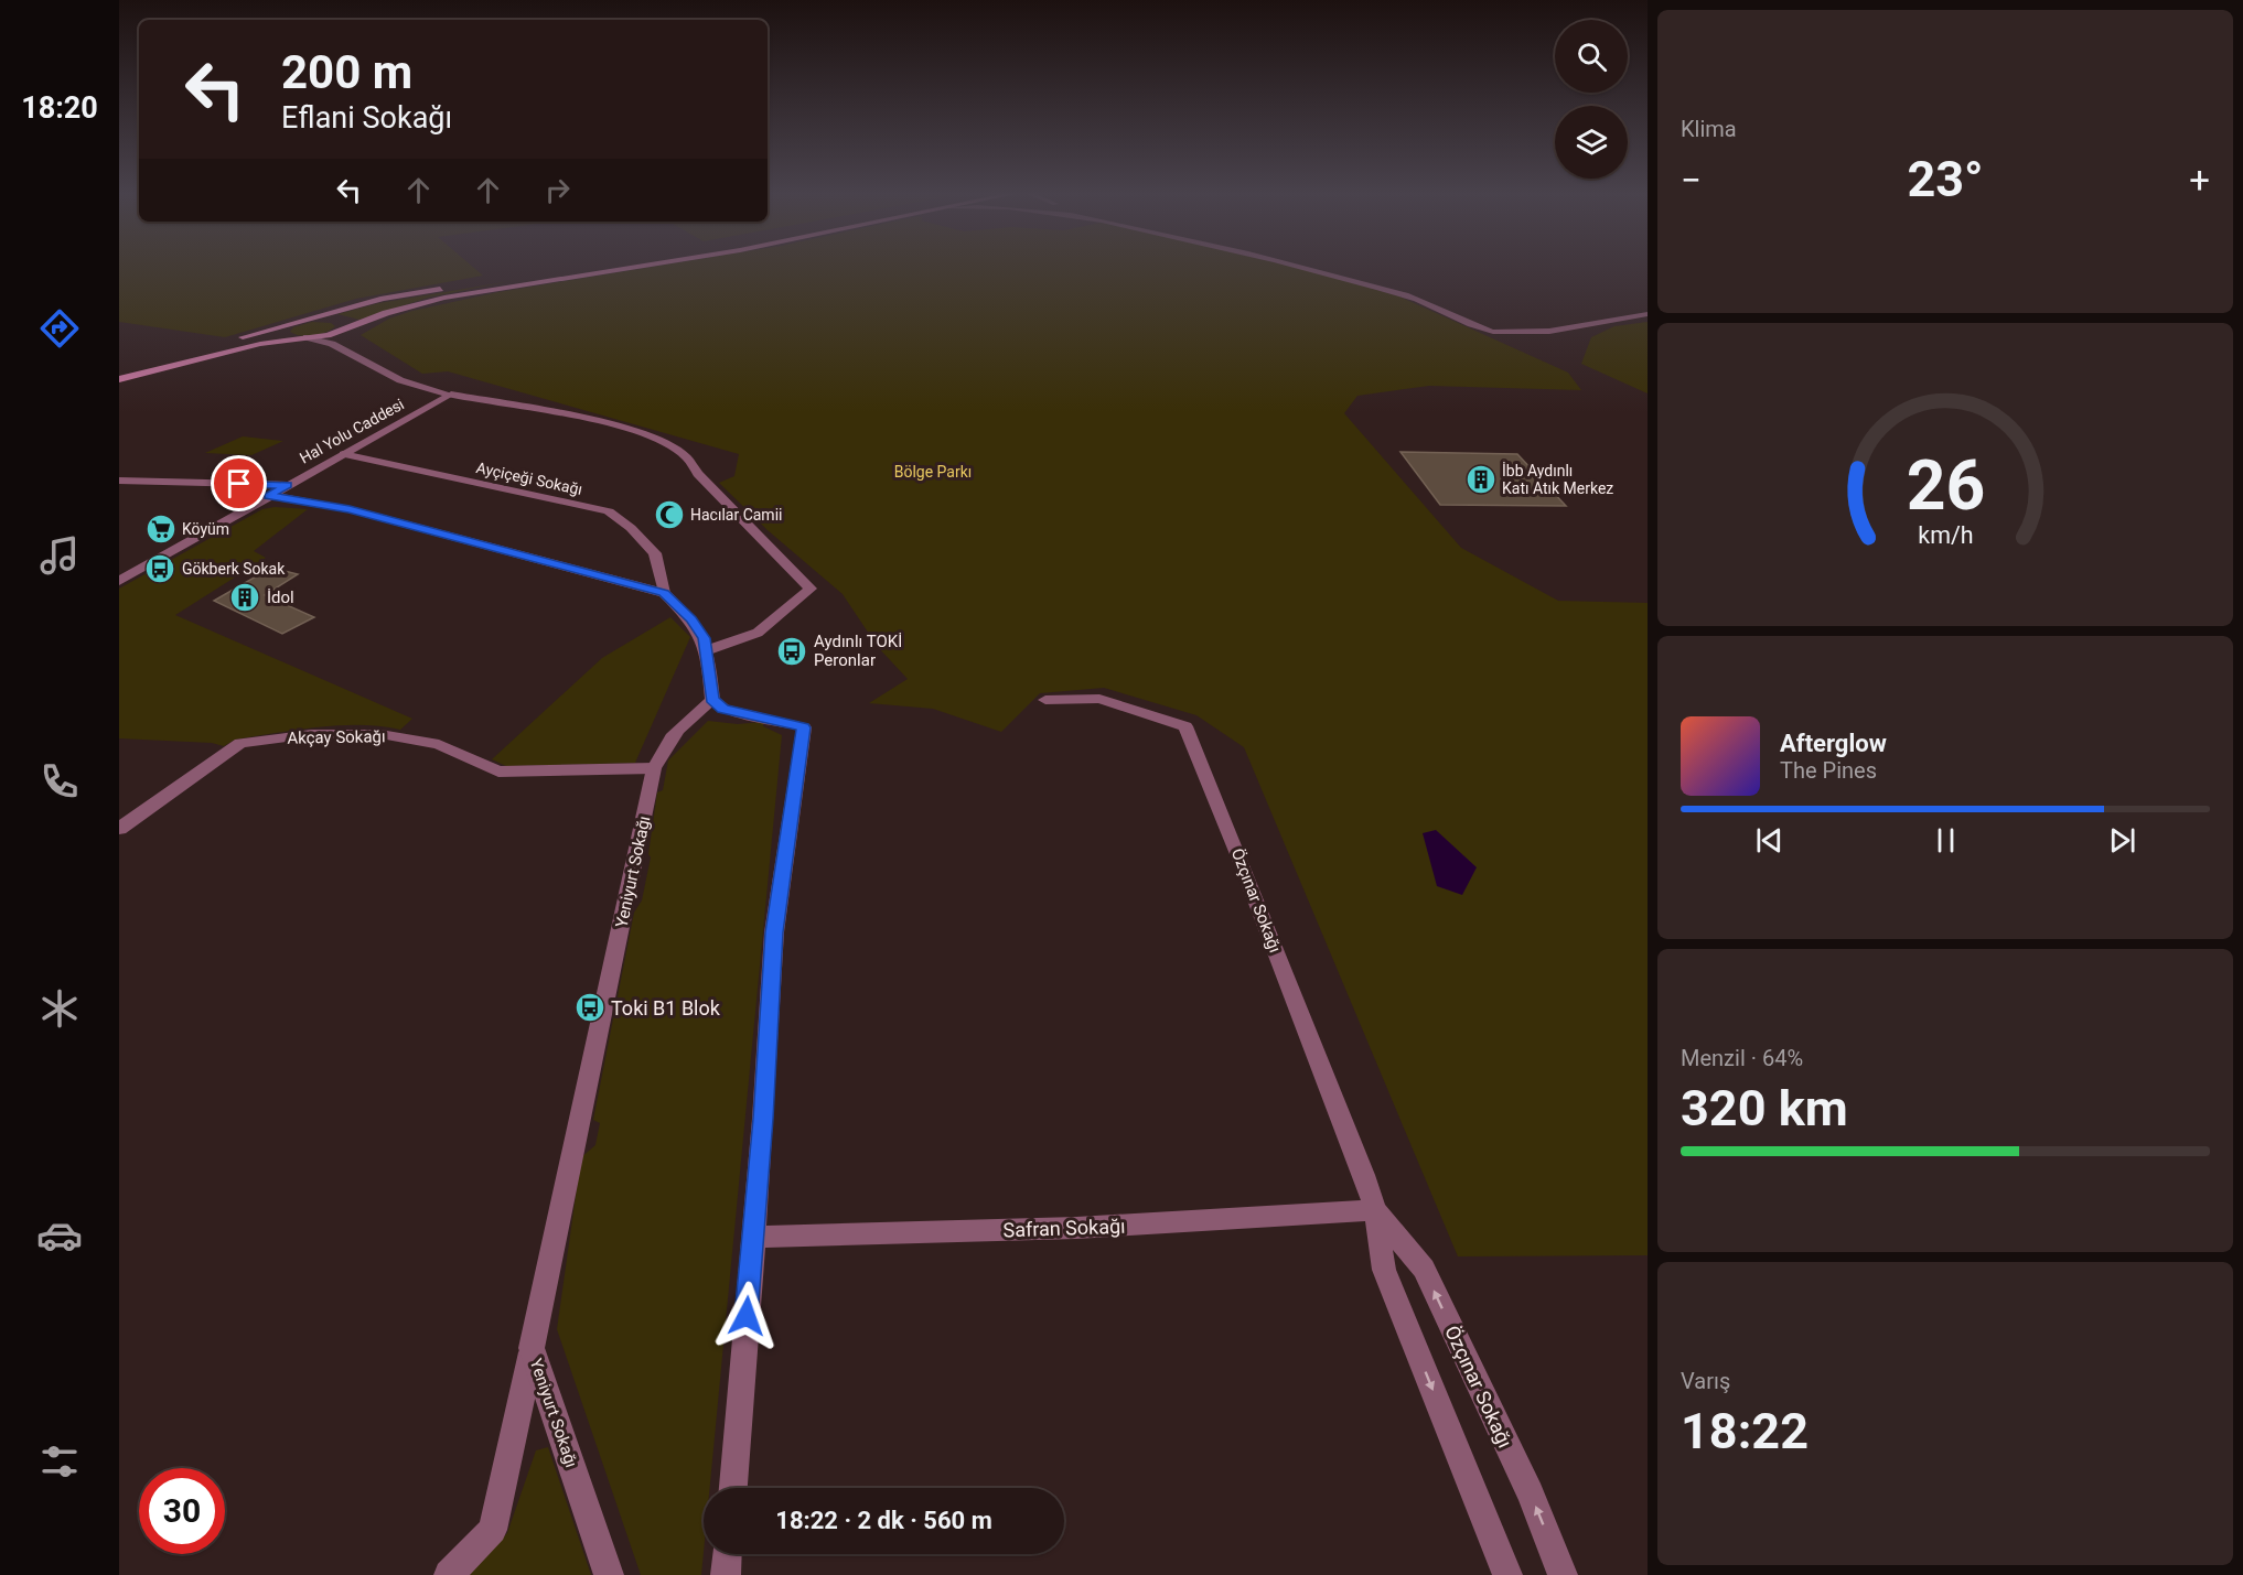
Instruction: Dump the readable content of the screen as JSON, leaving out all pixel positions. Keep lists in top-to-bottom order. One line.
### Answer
{"streets":{"street":["Hal Yolu Caddesi","Ayçiçeği Sokağı","Akçay Sokağı","Yeniyurt Sokağı","Özçınar Sokağı","Safran Sokağı"]},"crossings":[["Hal Yolu Caddesi","Ayçiçeği Sokağı"],["Akçay Sokağı","Yeniyurt Sokağı"],["Özçınar Sokağı","Safran Sokağı"]],"parks":["Bölge Parkı"],"places":{"building":["İbb Aydınlı Katı Atık Merkez","İdol"],"mosque":["Hacılar Camii"],"supermarket":["Köyüm"],"bus stop":["Gökberk Sokak","Aydınlı TOKİ Peronlar","Toki B1 Blok"]},"page":{"tabs":"18:20","tile":["Klima",["Menzil · 64%","320 km"],["Varış","18:22"]],"turn":["200 m","Eflani Sokağı"],"heat":["−","23°","+"],"song":["Afterglow","The Pines"],"limit":"30","trip":"18:22 · 2 dk · 560 m","gauge":["26","km/h"]}}
